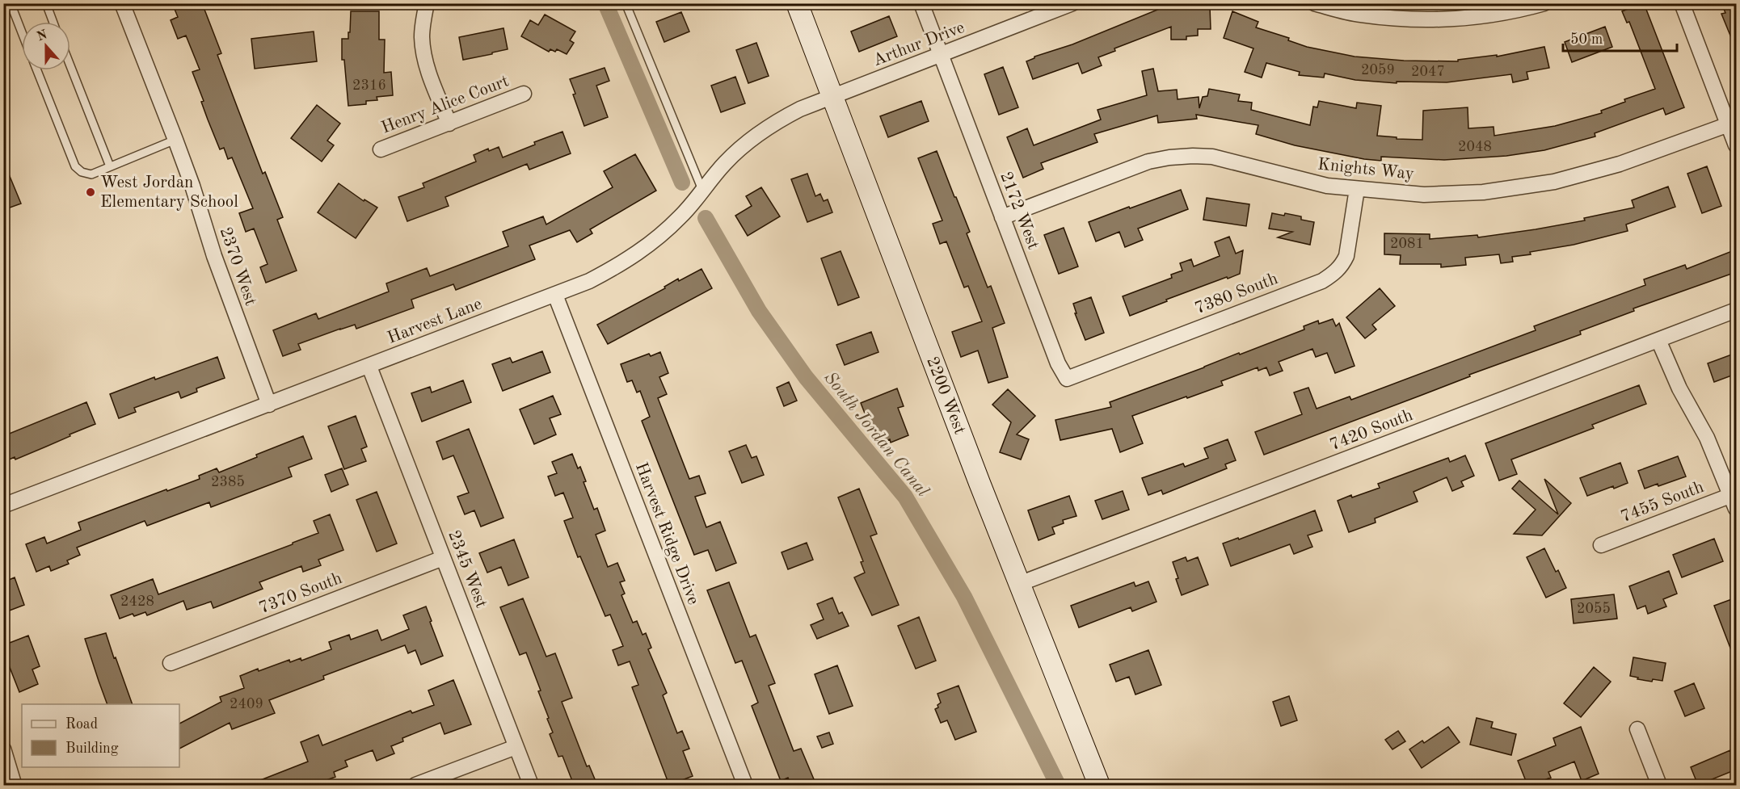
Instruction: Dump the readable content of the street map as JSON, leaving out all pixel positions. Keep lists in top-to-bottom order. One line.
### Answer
{"streets":{"street":["Arthur Drive","Henry Alice Court","Knights Way","2172 West","2370 West","7380 South","Harvest Lane","2200 West","7420 South","7455 South","Harvest Ridge Drive","2345 West","7370 South"]},"crossings":[["Arthur Drive","2172 West"],["Arthur Drive","Harvest Lane"],["Arthur Drive","2200 West"],["Knights Way","2172 West"],["Knights Way","7380 South"],["2172 West","7380 South"],["2370 West","Harvest Lane"],["Harvest Lane","2200 West"],["Harvest Lane","Harvest Ridge Drive"],["Harvest Lane","2345 West"],["2200 West","7420 South"],["2345 West","7370 South"]],"water":["South Jordan Canal"],"places":["West Jordan Elementary School"],"house_numbers":["2059","2047","2316","2048","2081","2385","2428","2055","2409"],"legend":["Road","Building"],"scale_bar":"50 m","north":"top"}
